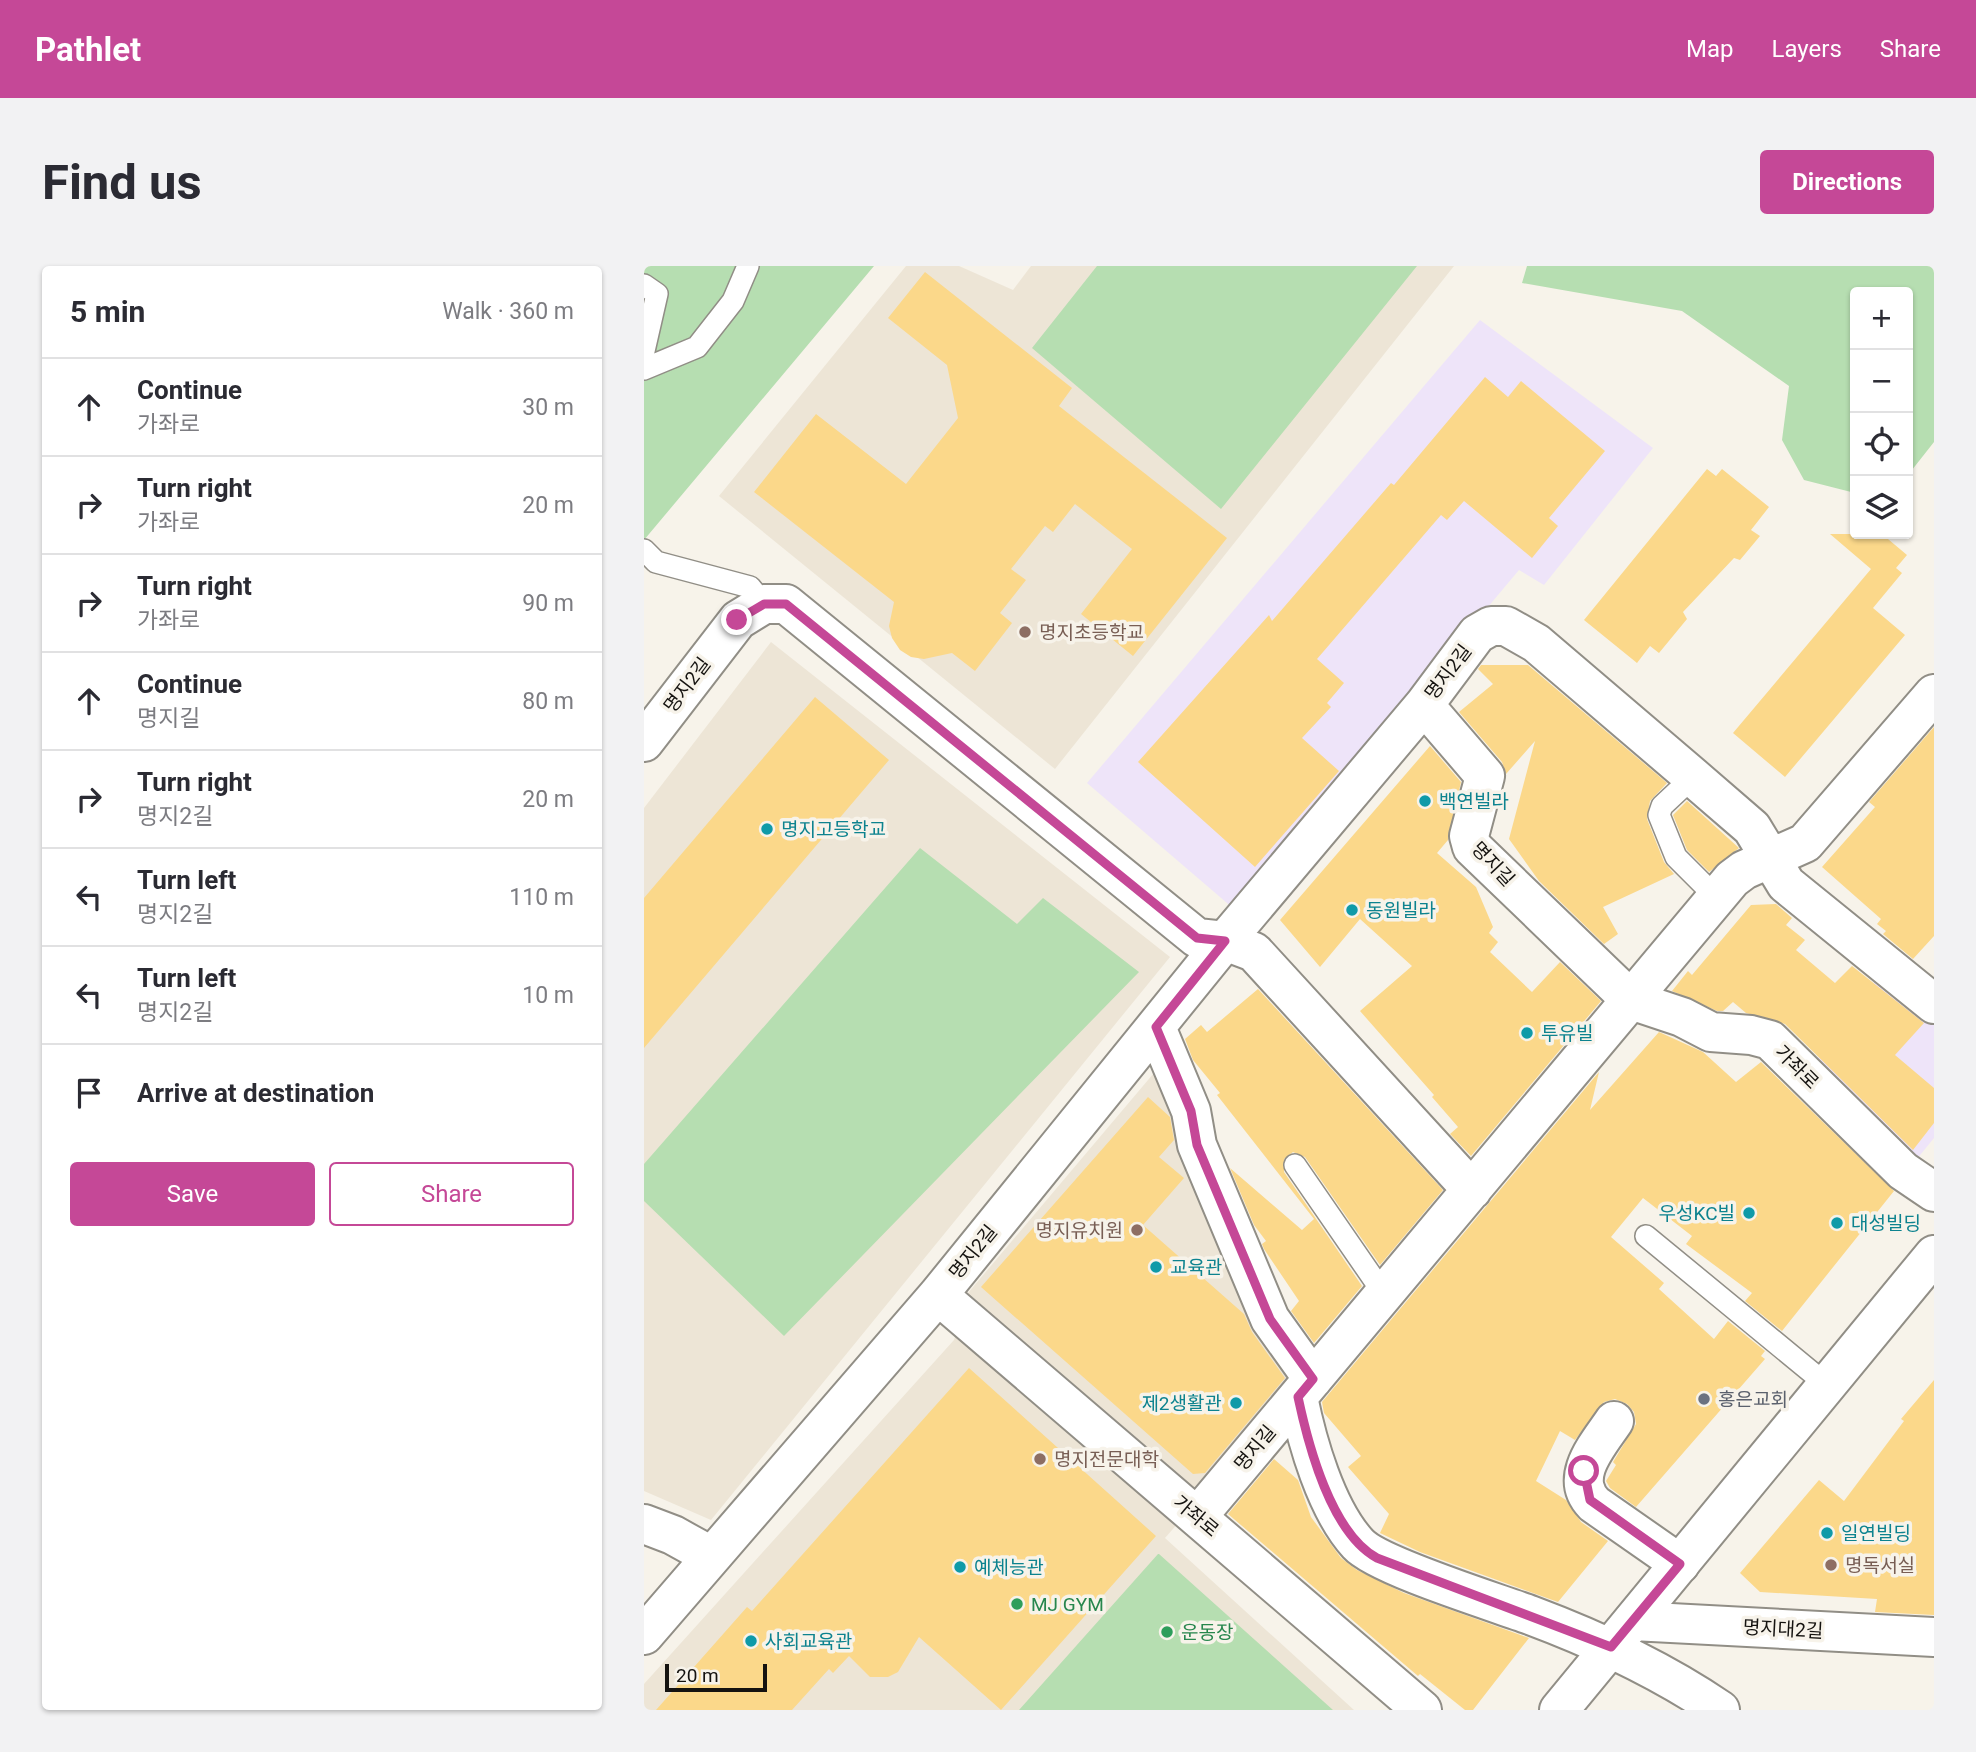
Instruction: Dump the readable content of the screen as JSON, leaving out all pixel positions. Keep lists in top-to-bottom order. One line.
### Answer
{"streets":{"street":["명지2길","명지길","가좌로","명지대2길"]},"crossings":[["명지2길","명지길"],["명지2길","가좌로"],["명지길","가좌로"]],"places":["명지초등학교","백연빌라","명지고등학교","동원빌라","투유빌","우성KC빌","대성빌딩","명지유치원","교육관","홍은교회","제2생활관","명지전문대학","일연빌딩","명독서실","예체능관","MJ GYM","운동장","사회교육관"],"scale_bar":"20 m","page":{"header":"Pathlet","nav":["Map","Layers","Share"],"buttons":["Directions",["Save","Share"]],"title":"Find us","heading":["5 min","Walk · 360 m"],"map_buttons":["+","−"],"list":[["Continue","가좌로","30 m"],["Turn right","가좌로","20 m"],["Turn right","가좌로","90 m"],["Continue","명지길","80 m"],["Turn right","명지2길","20 m"],["Turn left","명지2길","110 m"],["Turn left","명지2길","10 m"],"Arrive at destination"],"scale":"20 m"}}
